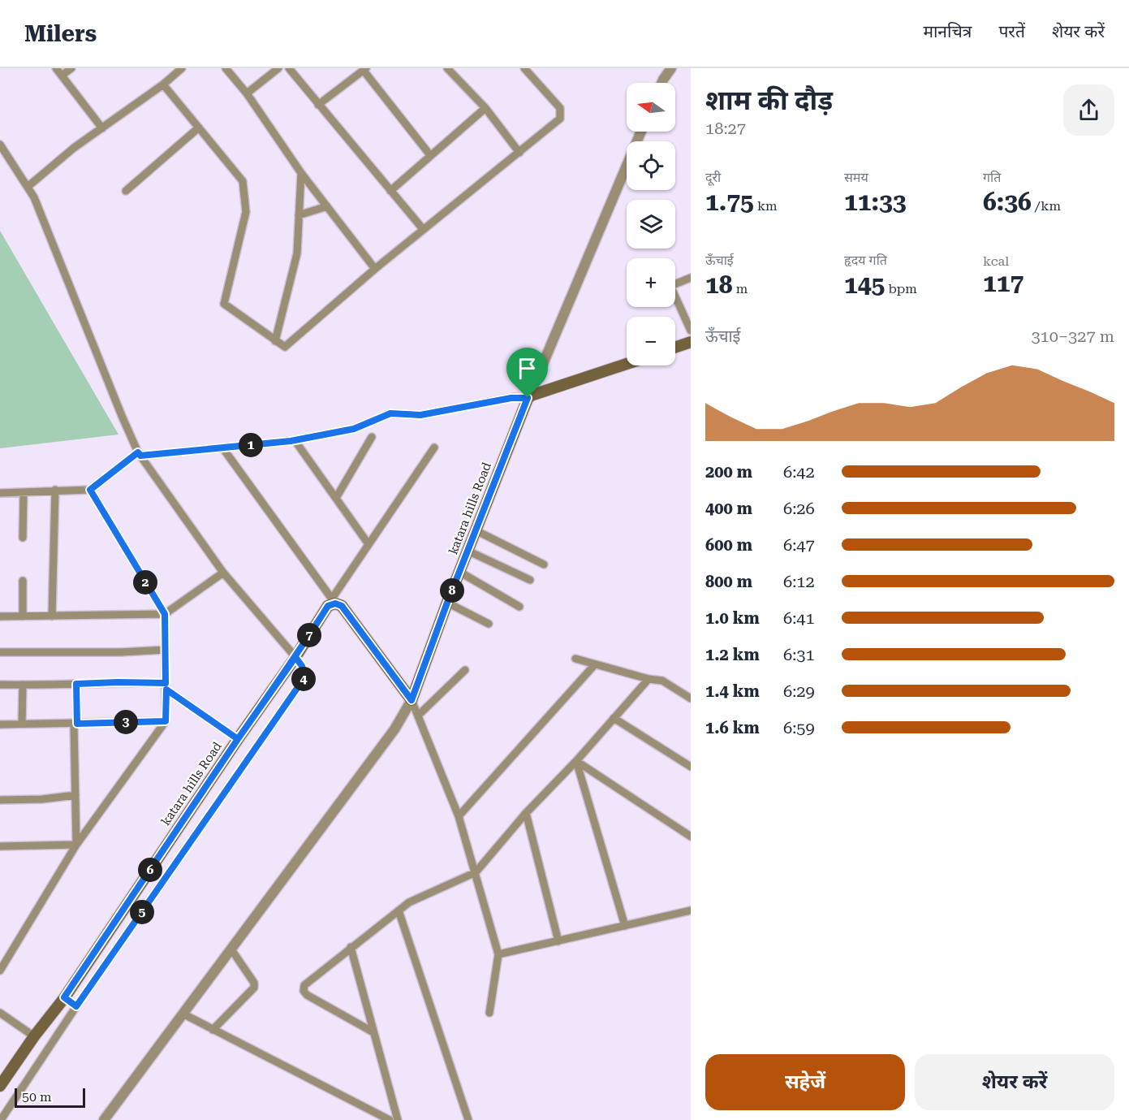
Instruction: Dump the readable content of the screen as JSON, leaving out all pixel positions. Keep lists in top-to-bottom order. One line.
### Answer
{"streets":{"main road":["katara hills Road"]},"scale_bar":"50 m","north":"left","page":{"header":"Milers","nav":["मानचित्र","परतें","शेयर करें"],"heading":["शाम की दौड़","18:27"],"map_buttons":["+","−"],"stats":[["दूरी","1.75 km"],["समय","11:33"],["गति","6:36 /km"],["ऊँचाई","18 m"],["हृदय गति","145 bpm"],["kcal","117"]],"chart":["ऊँचाई","310–327 m"],"pins":["1","2","8","7","4","3","6","5"],"list":[{"name":"200 m","note":"6:42"},{"name":"400 m","note":"6:26"},{"name":"600 m","note":"6:47"},{"name":"800 m","note":"6:12"},{"name":"1.0 km","note":"6:41"},{"name":"1.2 km","note":"6:31"},{"name":"1.4 km","note":"6:29"},{"name":"1.6 km","note":"6:59"}],"buttons":["सहेजें","शेयर करें"],"scale":"50 m"}}
